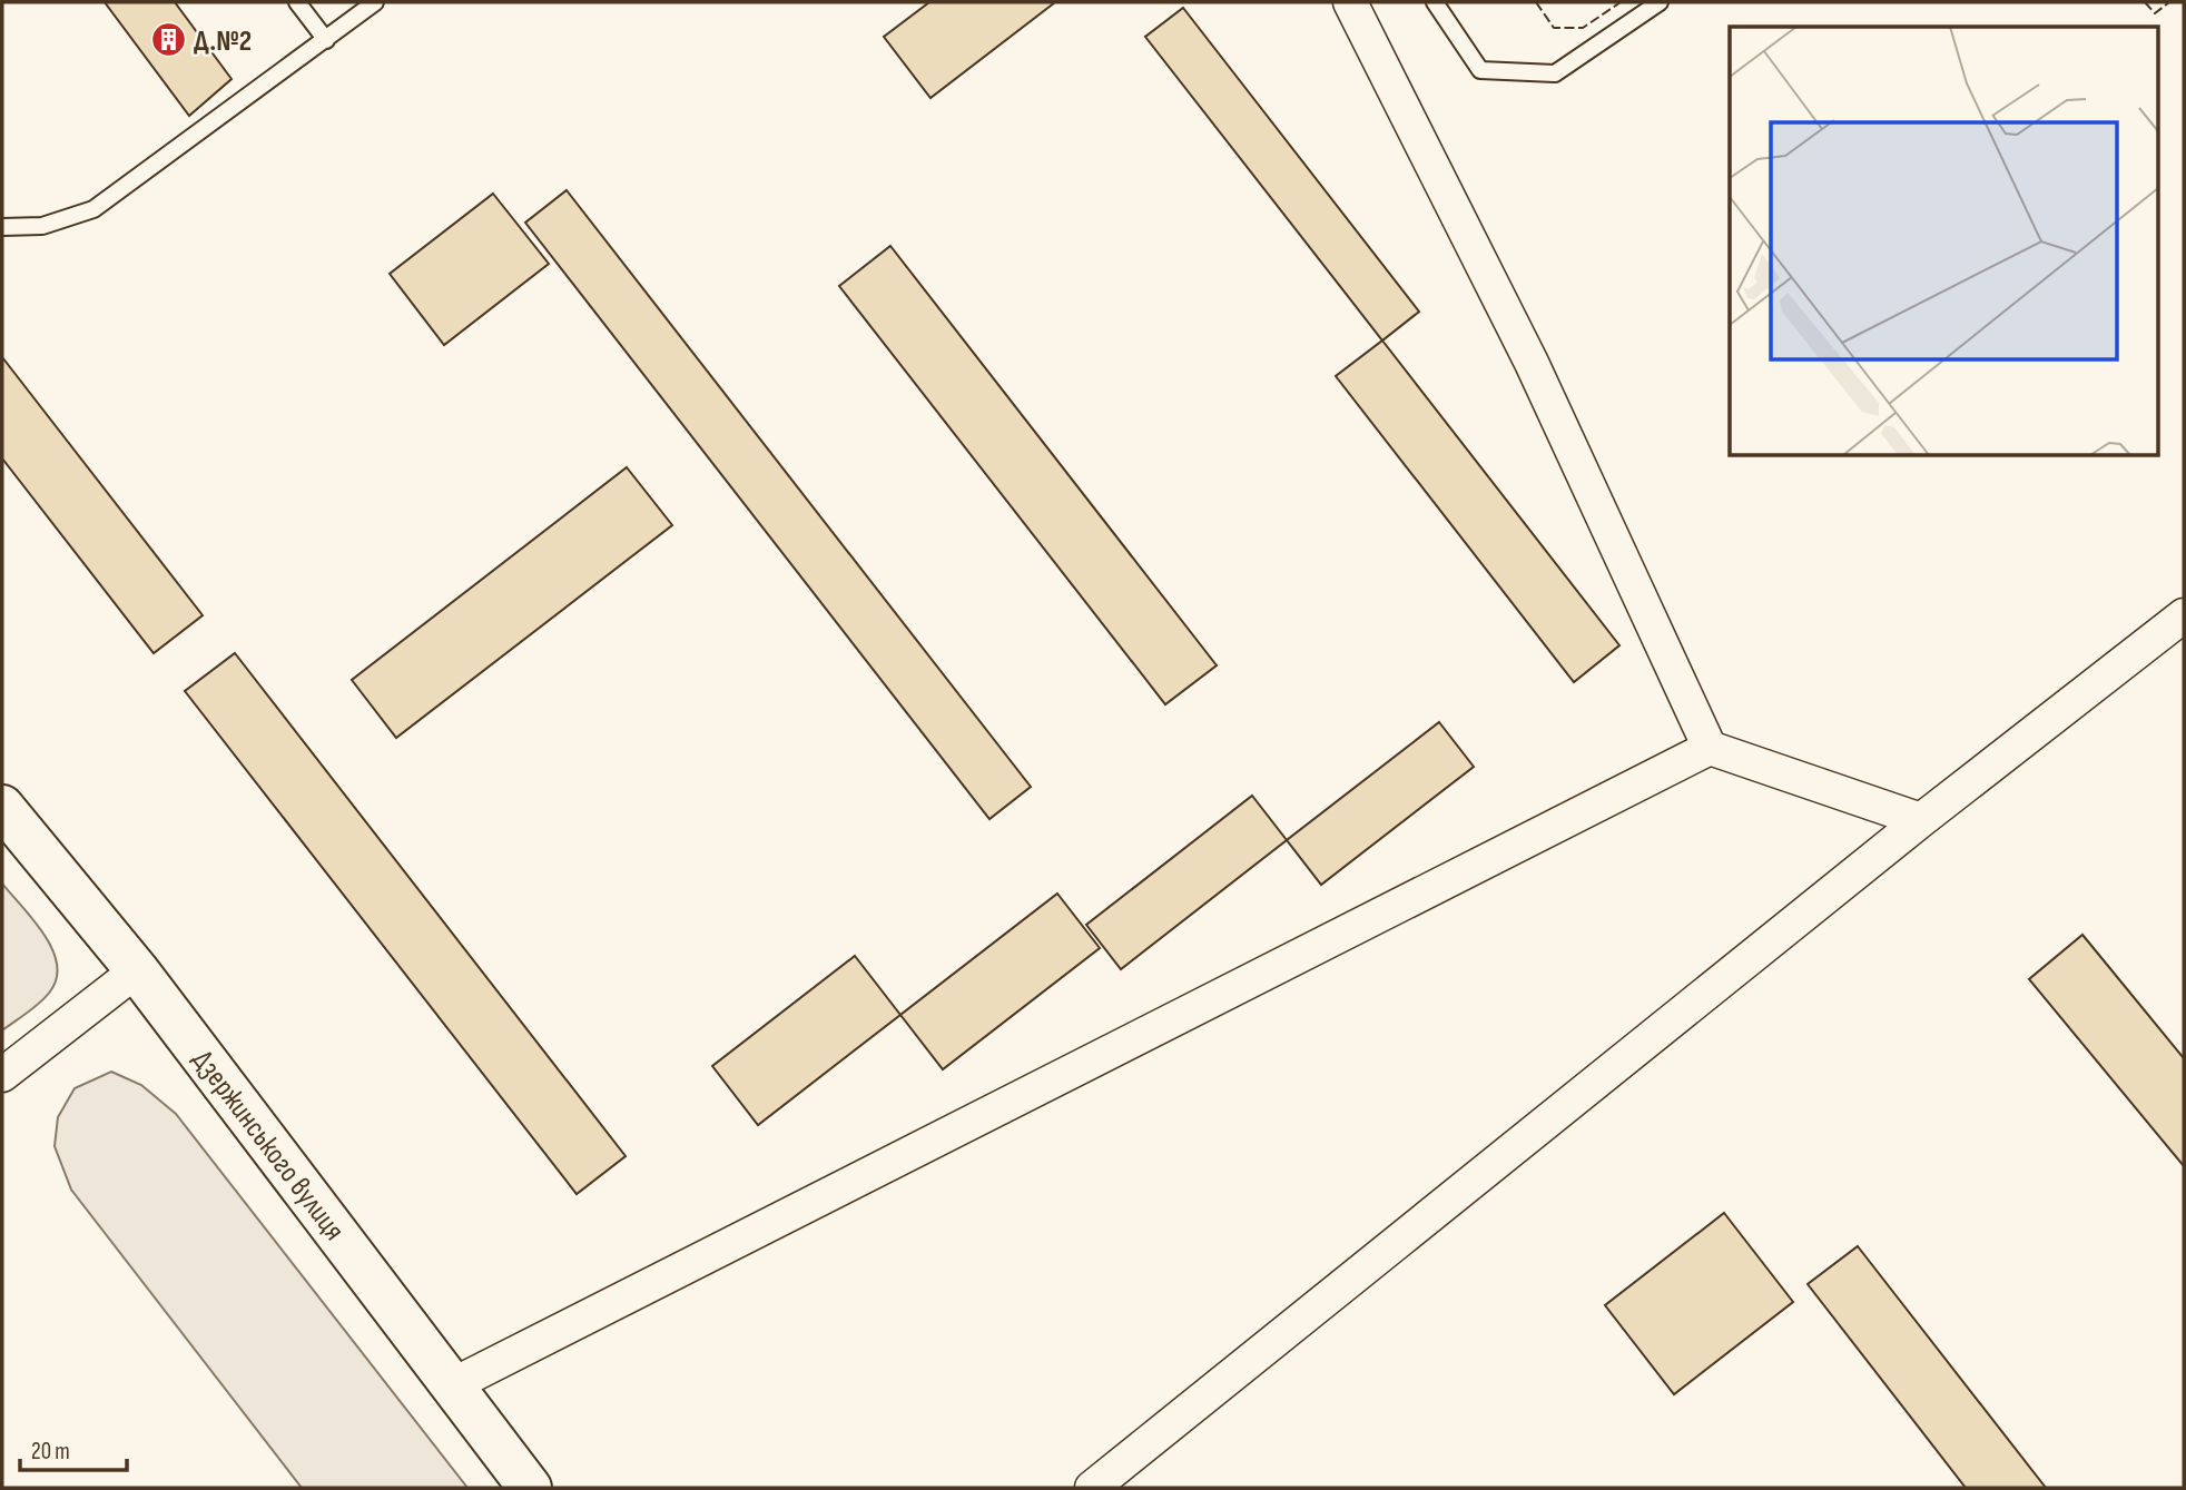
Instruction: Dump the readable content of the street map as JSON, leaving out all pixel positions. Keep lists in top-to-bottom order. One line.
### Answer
{"streets":{"main road":["Дзержинського вулиця"]},"places":{"building":["Д.№2"]},"scale_bar":"20 m"}
